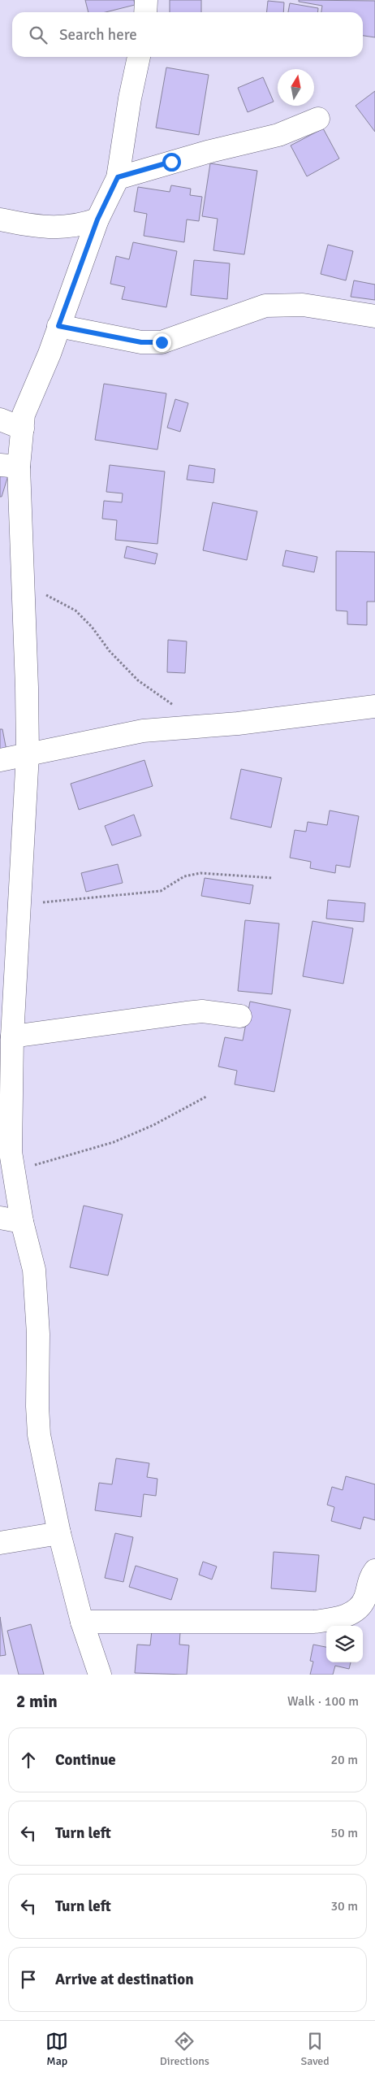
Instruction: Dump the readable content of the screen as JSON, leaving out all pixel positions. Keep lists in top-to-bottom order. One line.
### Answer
{"north":"top","page":{"search":"Search here","heading":["2 min","Walk · 100 m"],"list":[["Continue","20 m"],["Turn left","50 m"],["Turn left","30 m"],"Arrive at destination"],"nav":["Map","Directions","Saved"]}}
